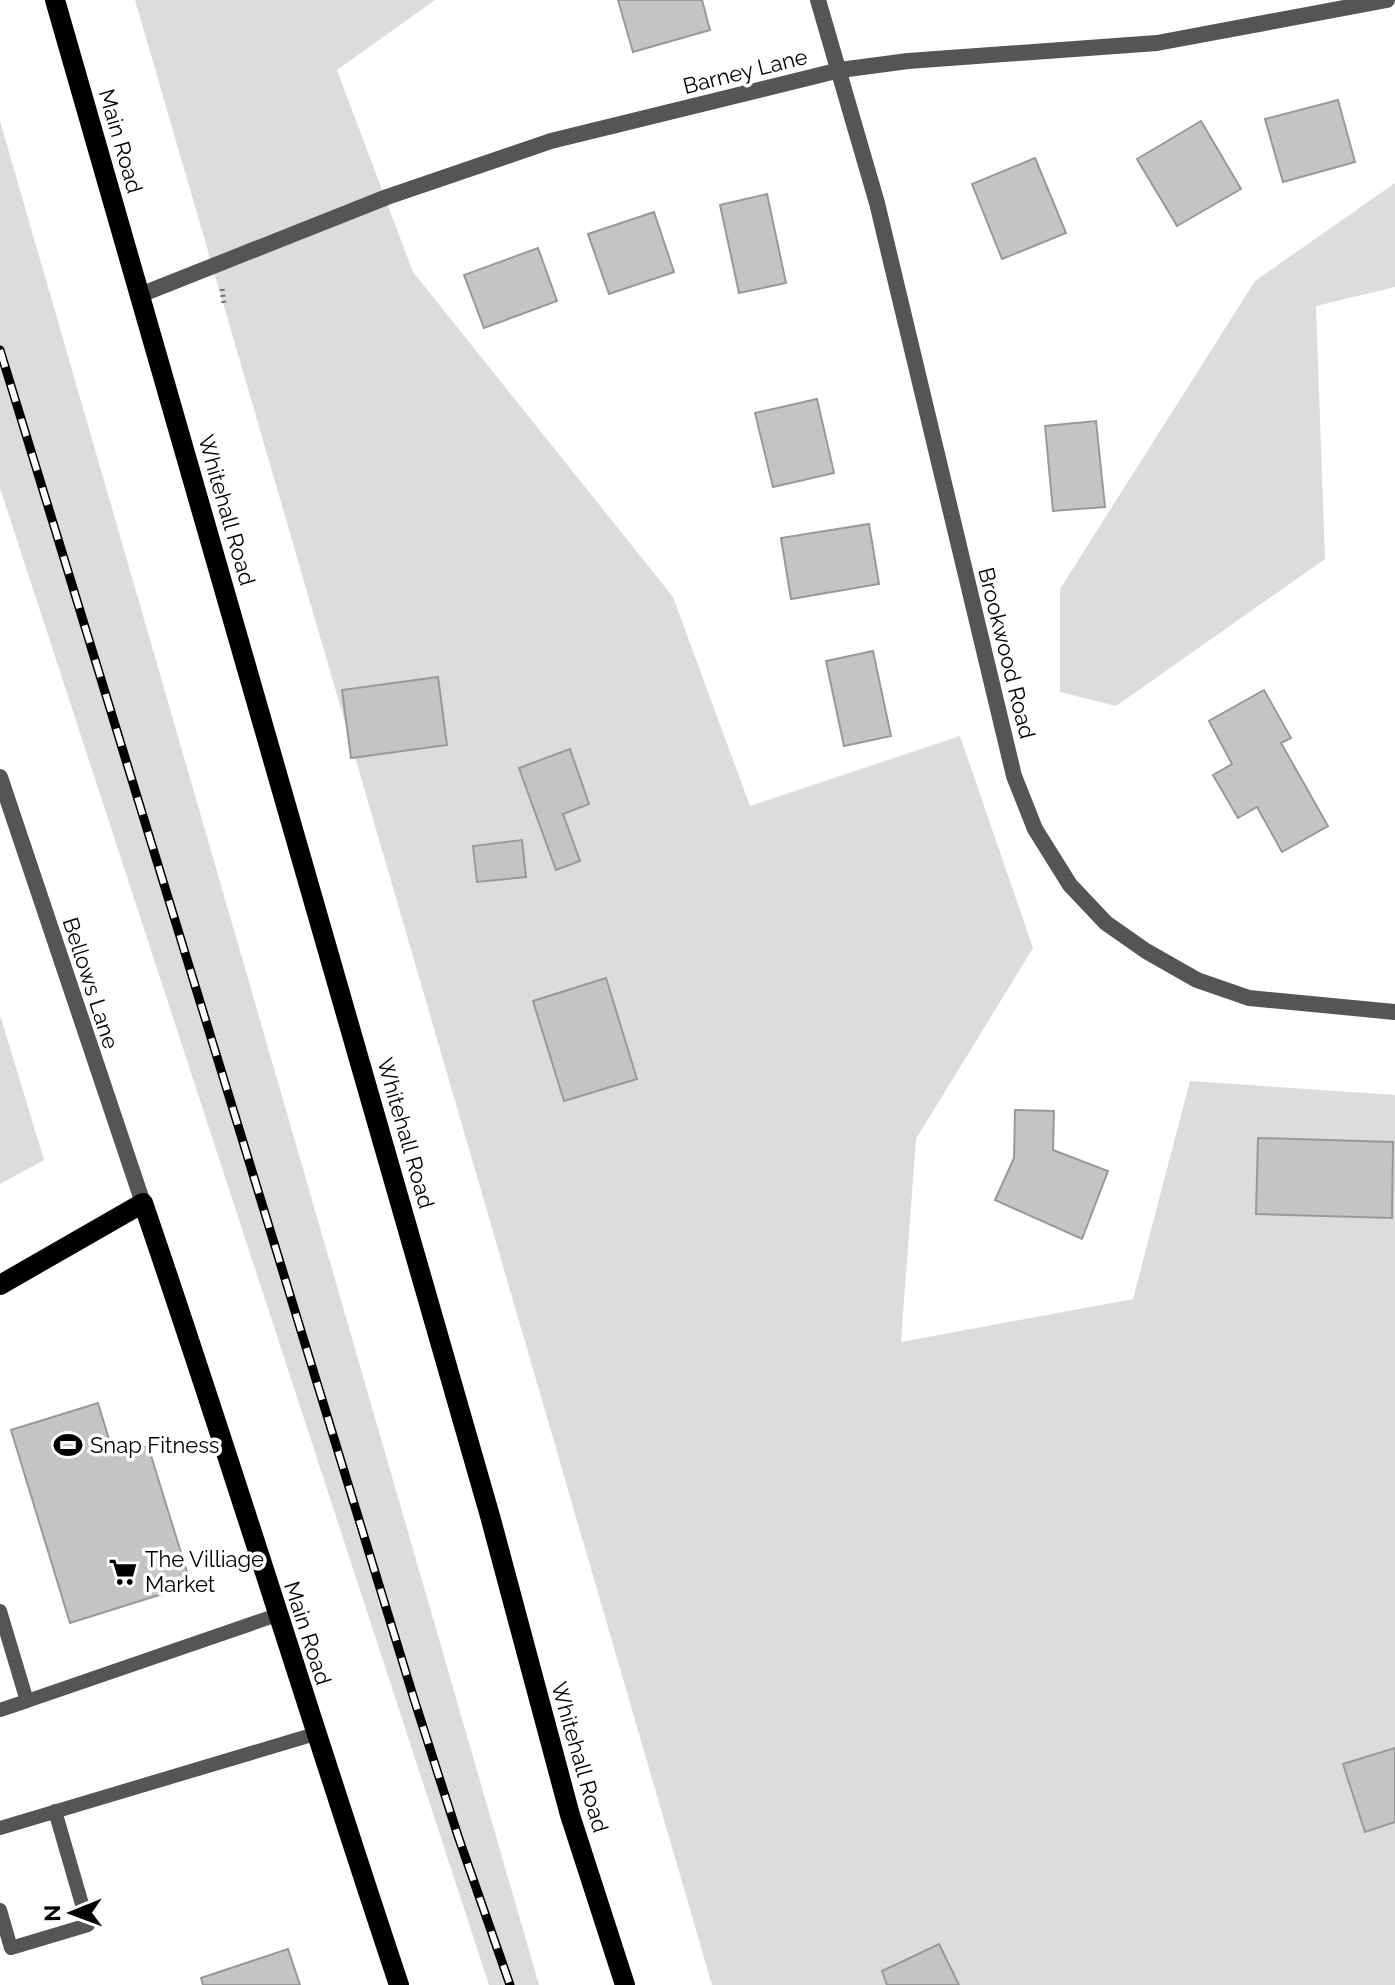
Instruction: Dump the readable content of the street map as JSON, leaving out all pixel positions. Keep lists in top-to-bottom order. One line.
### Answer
{"streets":{"main road":["Main Road","Whitehall Road"],"street":["Barney Lane","Brookwood Road","Bellows Lane"]},"crossings":[["Barney Lane","Main Road"],["Barney Lane","Whitehall Road"],["Barney Lane","Brookwood Road"],["Main Road","Whitehall Road"],["Main Road","Bellows Lane"]],"places":{"sports":["Snap Fitness"],"supermarket":["The Villiage Market"]},"north":"left"}
